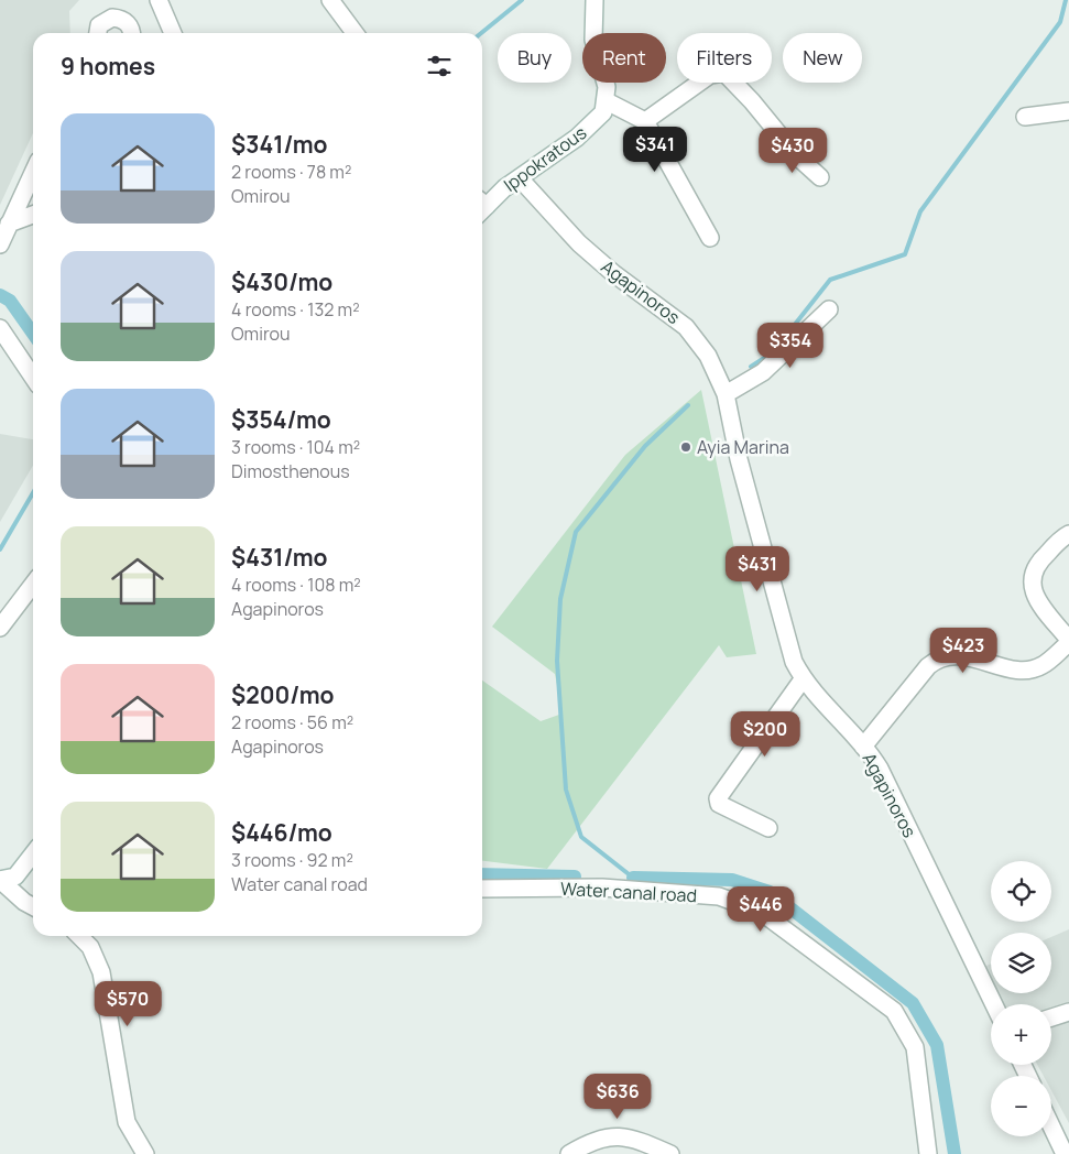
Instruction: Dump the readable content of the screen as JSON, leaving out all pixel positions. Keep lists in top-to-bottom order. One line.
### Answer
{"streets":{"street":["Ippokratous","Agapinoros","Water canal road"]},"crossings":[["Ippokratous","Agapinoros"]],"places":["Ayia Marina"],"page":{"chip":["Buy","Rent","Filters","New"],"heading":"9 homes","list":[{"name":"$341/mo","note":"2 rooms · 78 m² · Omirou"},{"name":"$430/mo","note":"4 rooms · 132 m² · Omirou"},{"name":"$354/mo","note":"3 rooms · 104 m² · Dimosthenous"},{"name":"$431/mo","note":"4 rooms · 108 m² · Agapinoros"},{"name":"$200/mo","note":"2 rooms · 56 m² · Agapinoros"},{"name":"$446/mo","note":"3 rooms · 92 m² · Water canal road"}],"price":["$341","$430","$354","$431","$423","$200","$446","$570","$636"],"map_buttons":["+","−"]}}
